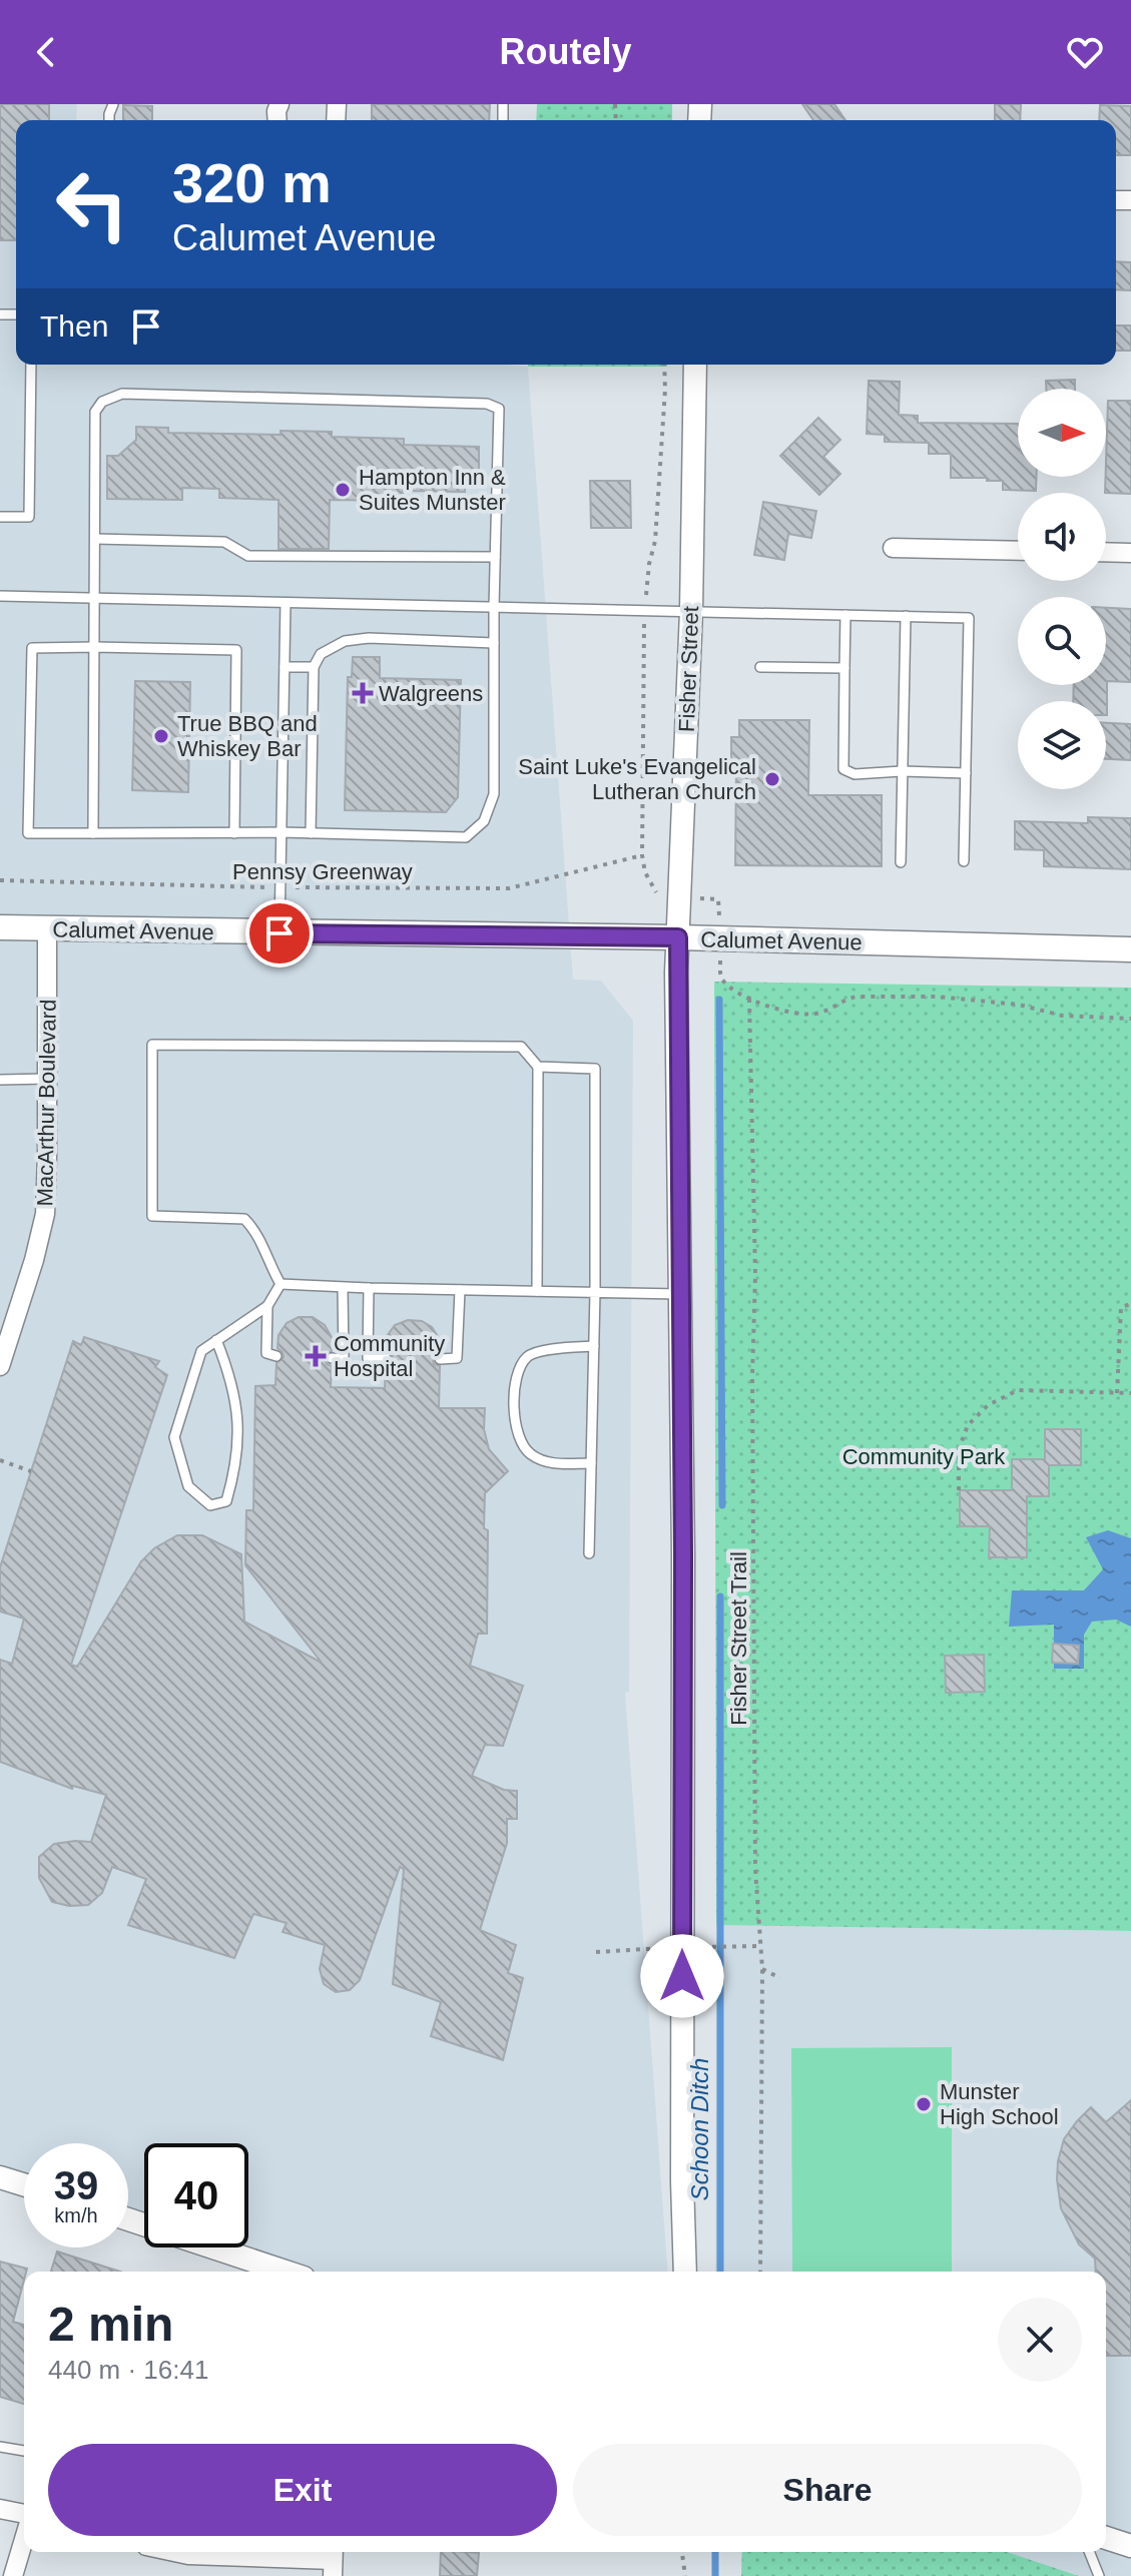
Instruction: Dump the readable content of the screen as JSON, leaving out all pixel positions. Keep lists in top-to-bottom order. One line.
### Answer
{"streets":{"main road":["Calumet Avenue"],"street":["Fisher Street","MacArthur Boulevard"],"path":["Pennsy Greenway","Fisher Street Trail"]},"crossings":[["Fisher Street","Calumet Avenue"],["Calumet Avenue","MacArthur Boulevard"]],"water":["Schoon Ditch"],"parks":["Community Park"],"places":{"other":["Hampton Inn & Suites Munster","True BBQ and Whiskey Bar","Saint Luke's Evangelical Lutheran Church","Munster High School"],"health":["Walgreens","Community Hospital"]},"north":"right","page":{"header":"Routely","turn":["320 m","Calumet Avenue"],"then":"Then","speed":"39 km/h","limit":"40","heading":["2 min","440 m · 16:41"],"buttons":["Exit","Share"]}}
